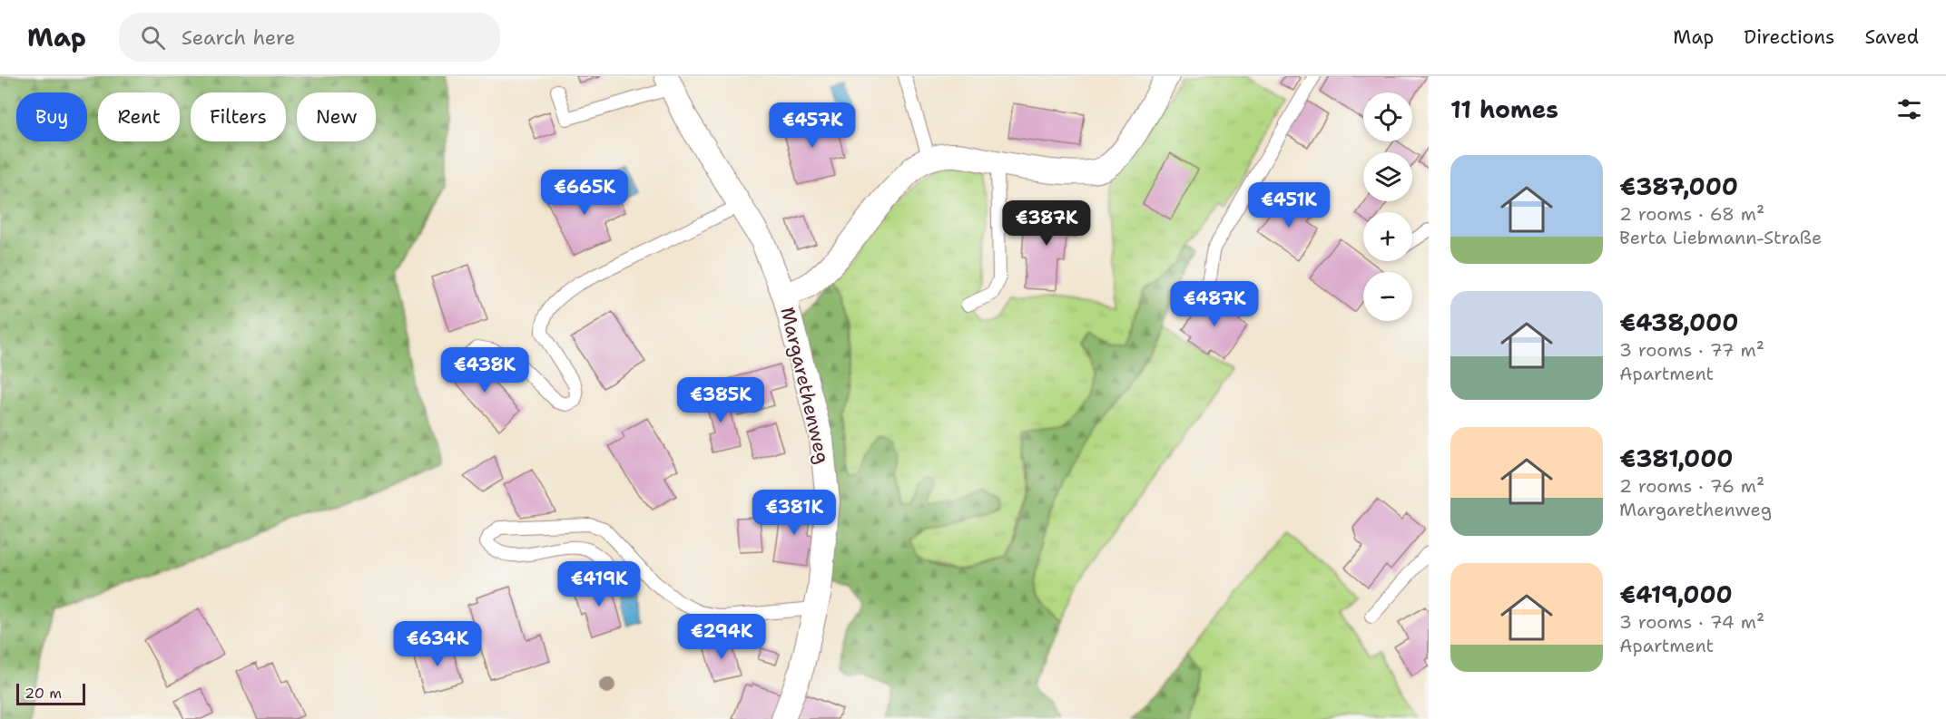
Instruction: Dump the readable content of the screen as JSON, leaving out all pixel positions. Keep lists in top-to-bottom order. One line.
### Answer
{"streets":{"street":["Margarethenweg"]},"scale_bar":"20 m","page":{"header":"Map","search":"Search here","nav":["Map","Directions","Saved"],"heading":"11 homes","map_buttons":["+","−"],"chip":["Buy","Rent","Filters","New"],"price":["€457K","€665K","€451K","€387K","€487K","€438K","€385K","€381K","€419K","€294K","€634K"],"list":[{"name":"€387,000","note":"2 rooms · 68 m² · Berta Liebmann-Straße"},{"name":"€438,000","note":"3 rooms · 77 m² · Apartment"},{"name":"€381,000","note":"2 rooms · 76 m² · Margarethenweg"},{"name":"€419,000","note":"3 rooms · 74 m² · Apartment"}],"scale":"20 m"}}
